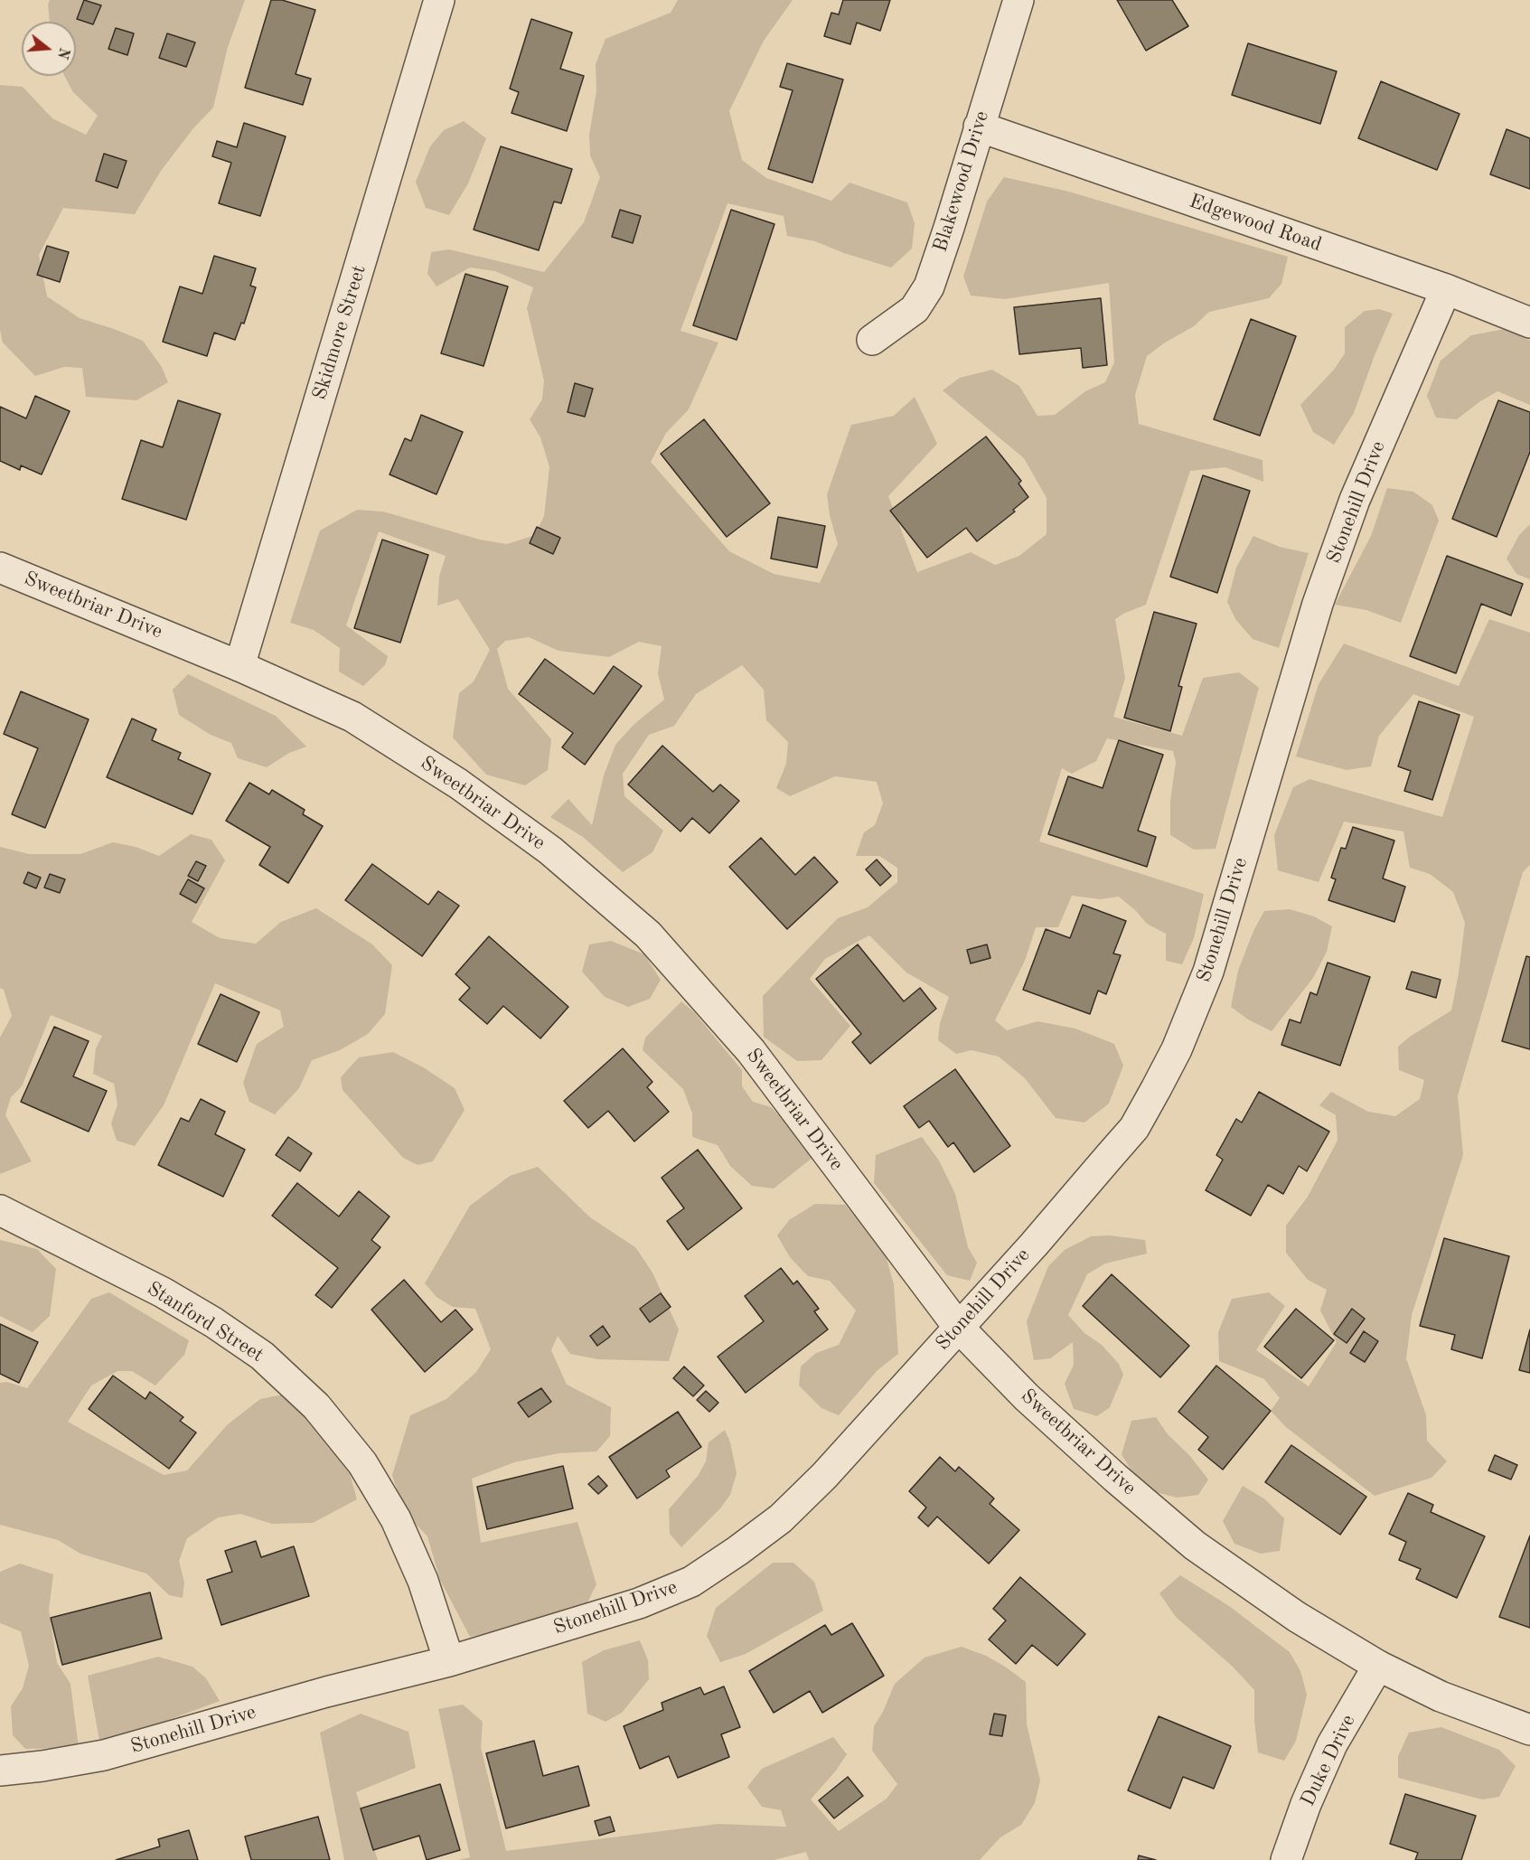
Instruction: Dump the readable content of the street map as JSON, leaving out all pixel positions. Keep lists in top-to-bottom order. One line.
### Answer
{"streets":{"street":["Blakewood Drive","Edgewood Road","Skidmore Street","Stonehill Drive","Sweetbriar Drive","Stanford Street","Duke Drive"]},"crossings":[["Blakewood Drive","Edgewood Road"],["Edgewood Road","Stonehill Drive"],["Skidmore Street","Sweetbriar Drive"],["Stonehill Drive","Sweetbriar Drive"],["Stonehill Drive","Stanford Street"],["Sweetbriar Drive","Duke Drive"]],"north":"right"}
